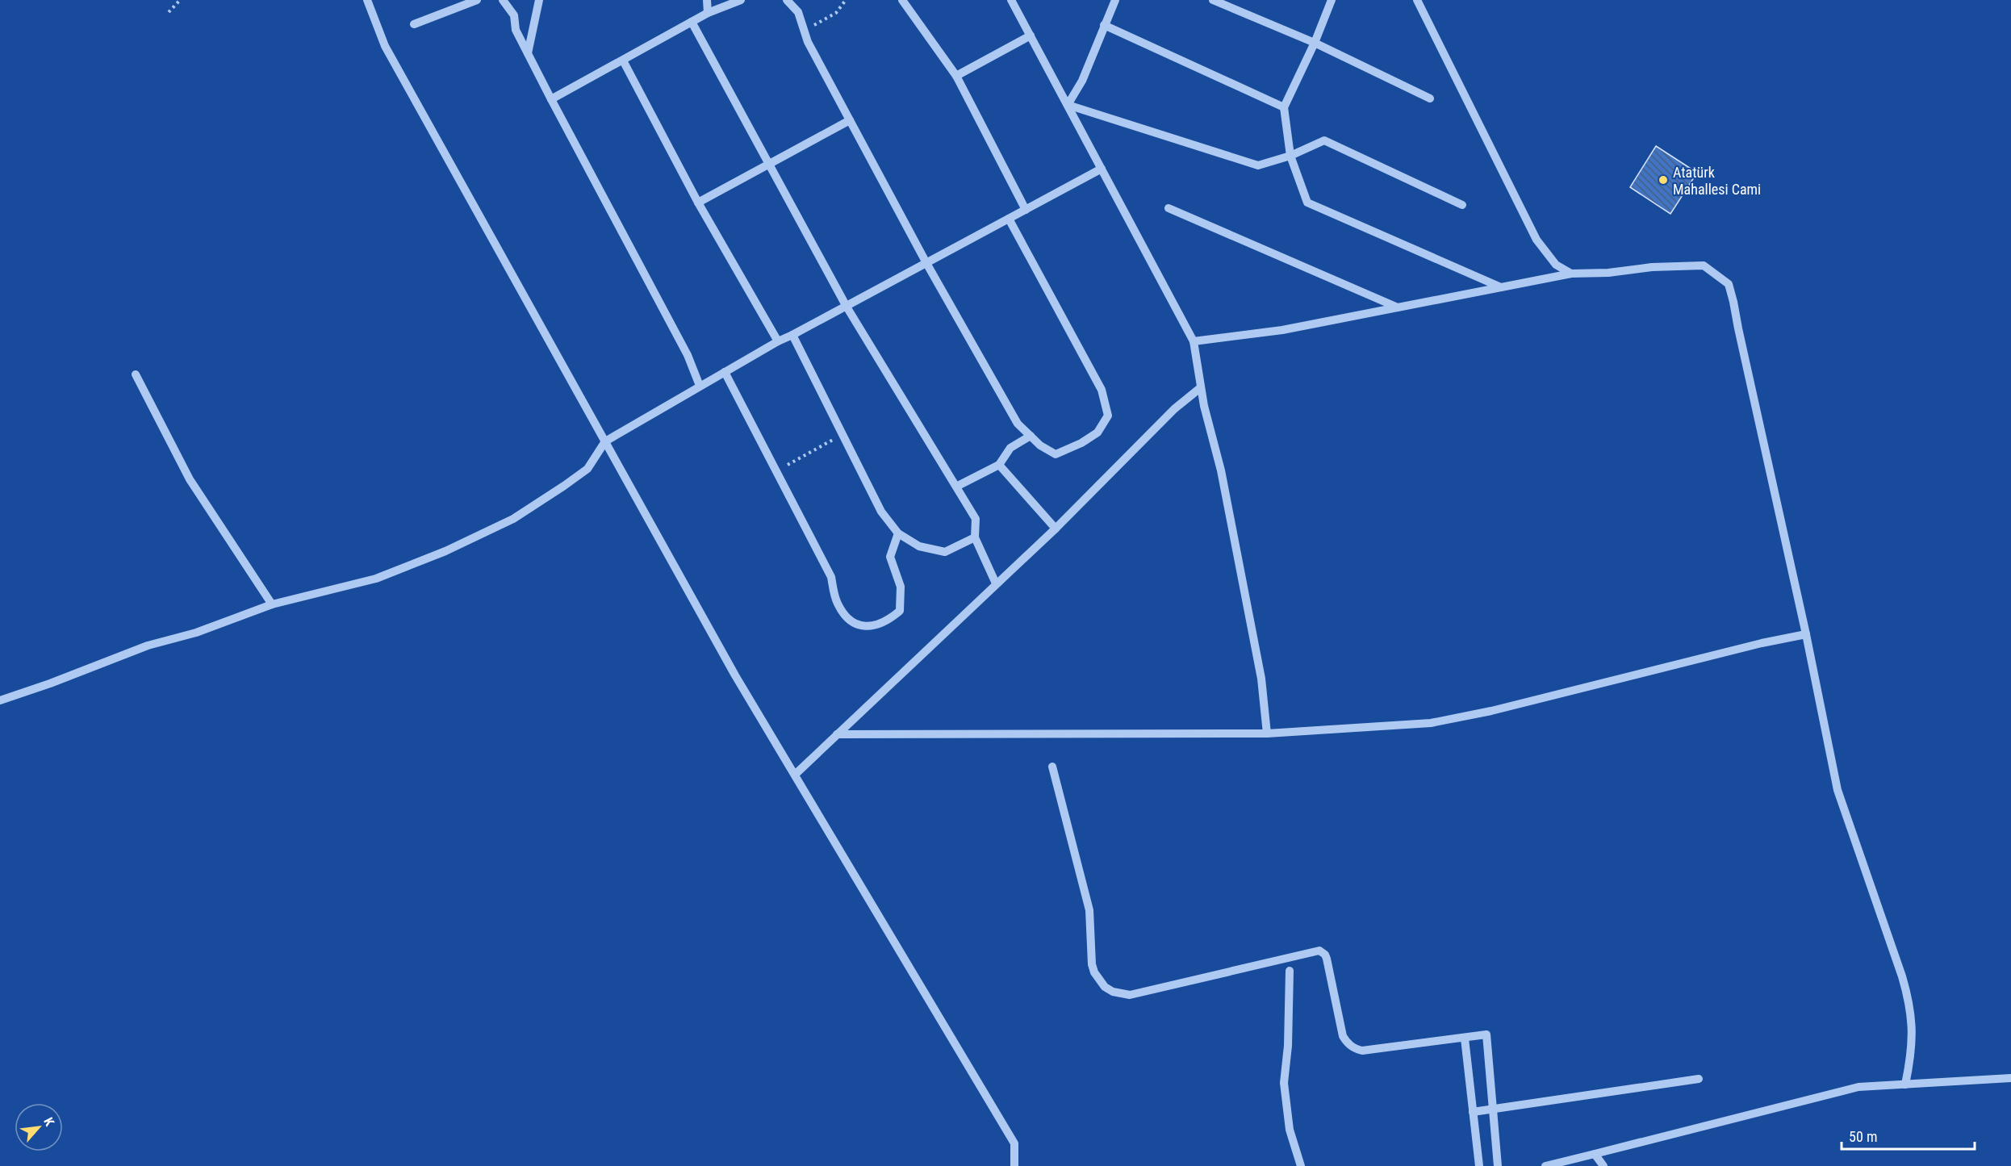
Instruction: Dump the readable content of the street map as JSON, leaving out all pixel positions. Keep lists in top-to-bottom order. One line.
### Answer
{"places":["Atatürk Mahallesi Cami"],"scale_bar":"50 m","north":"top right"}
